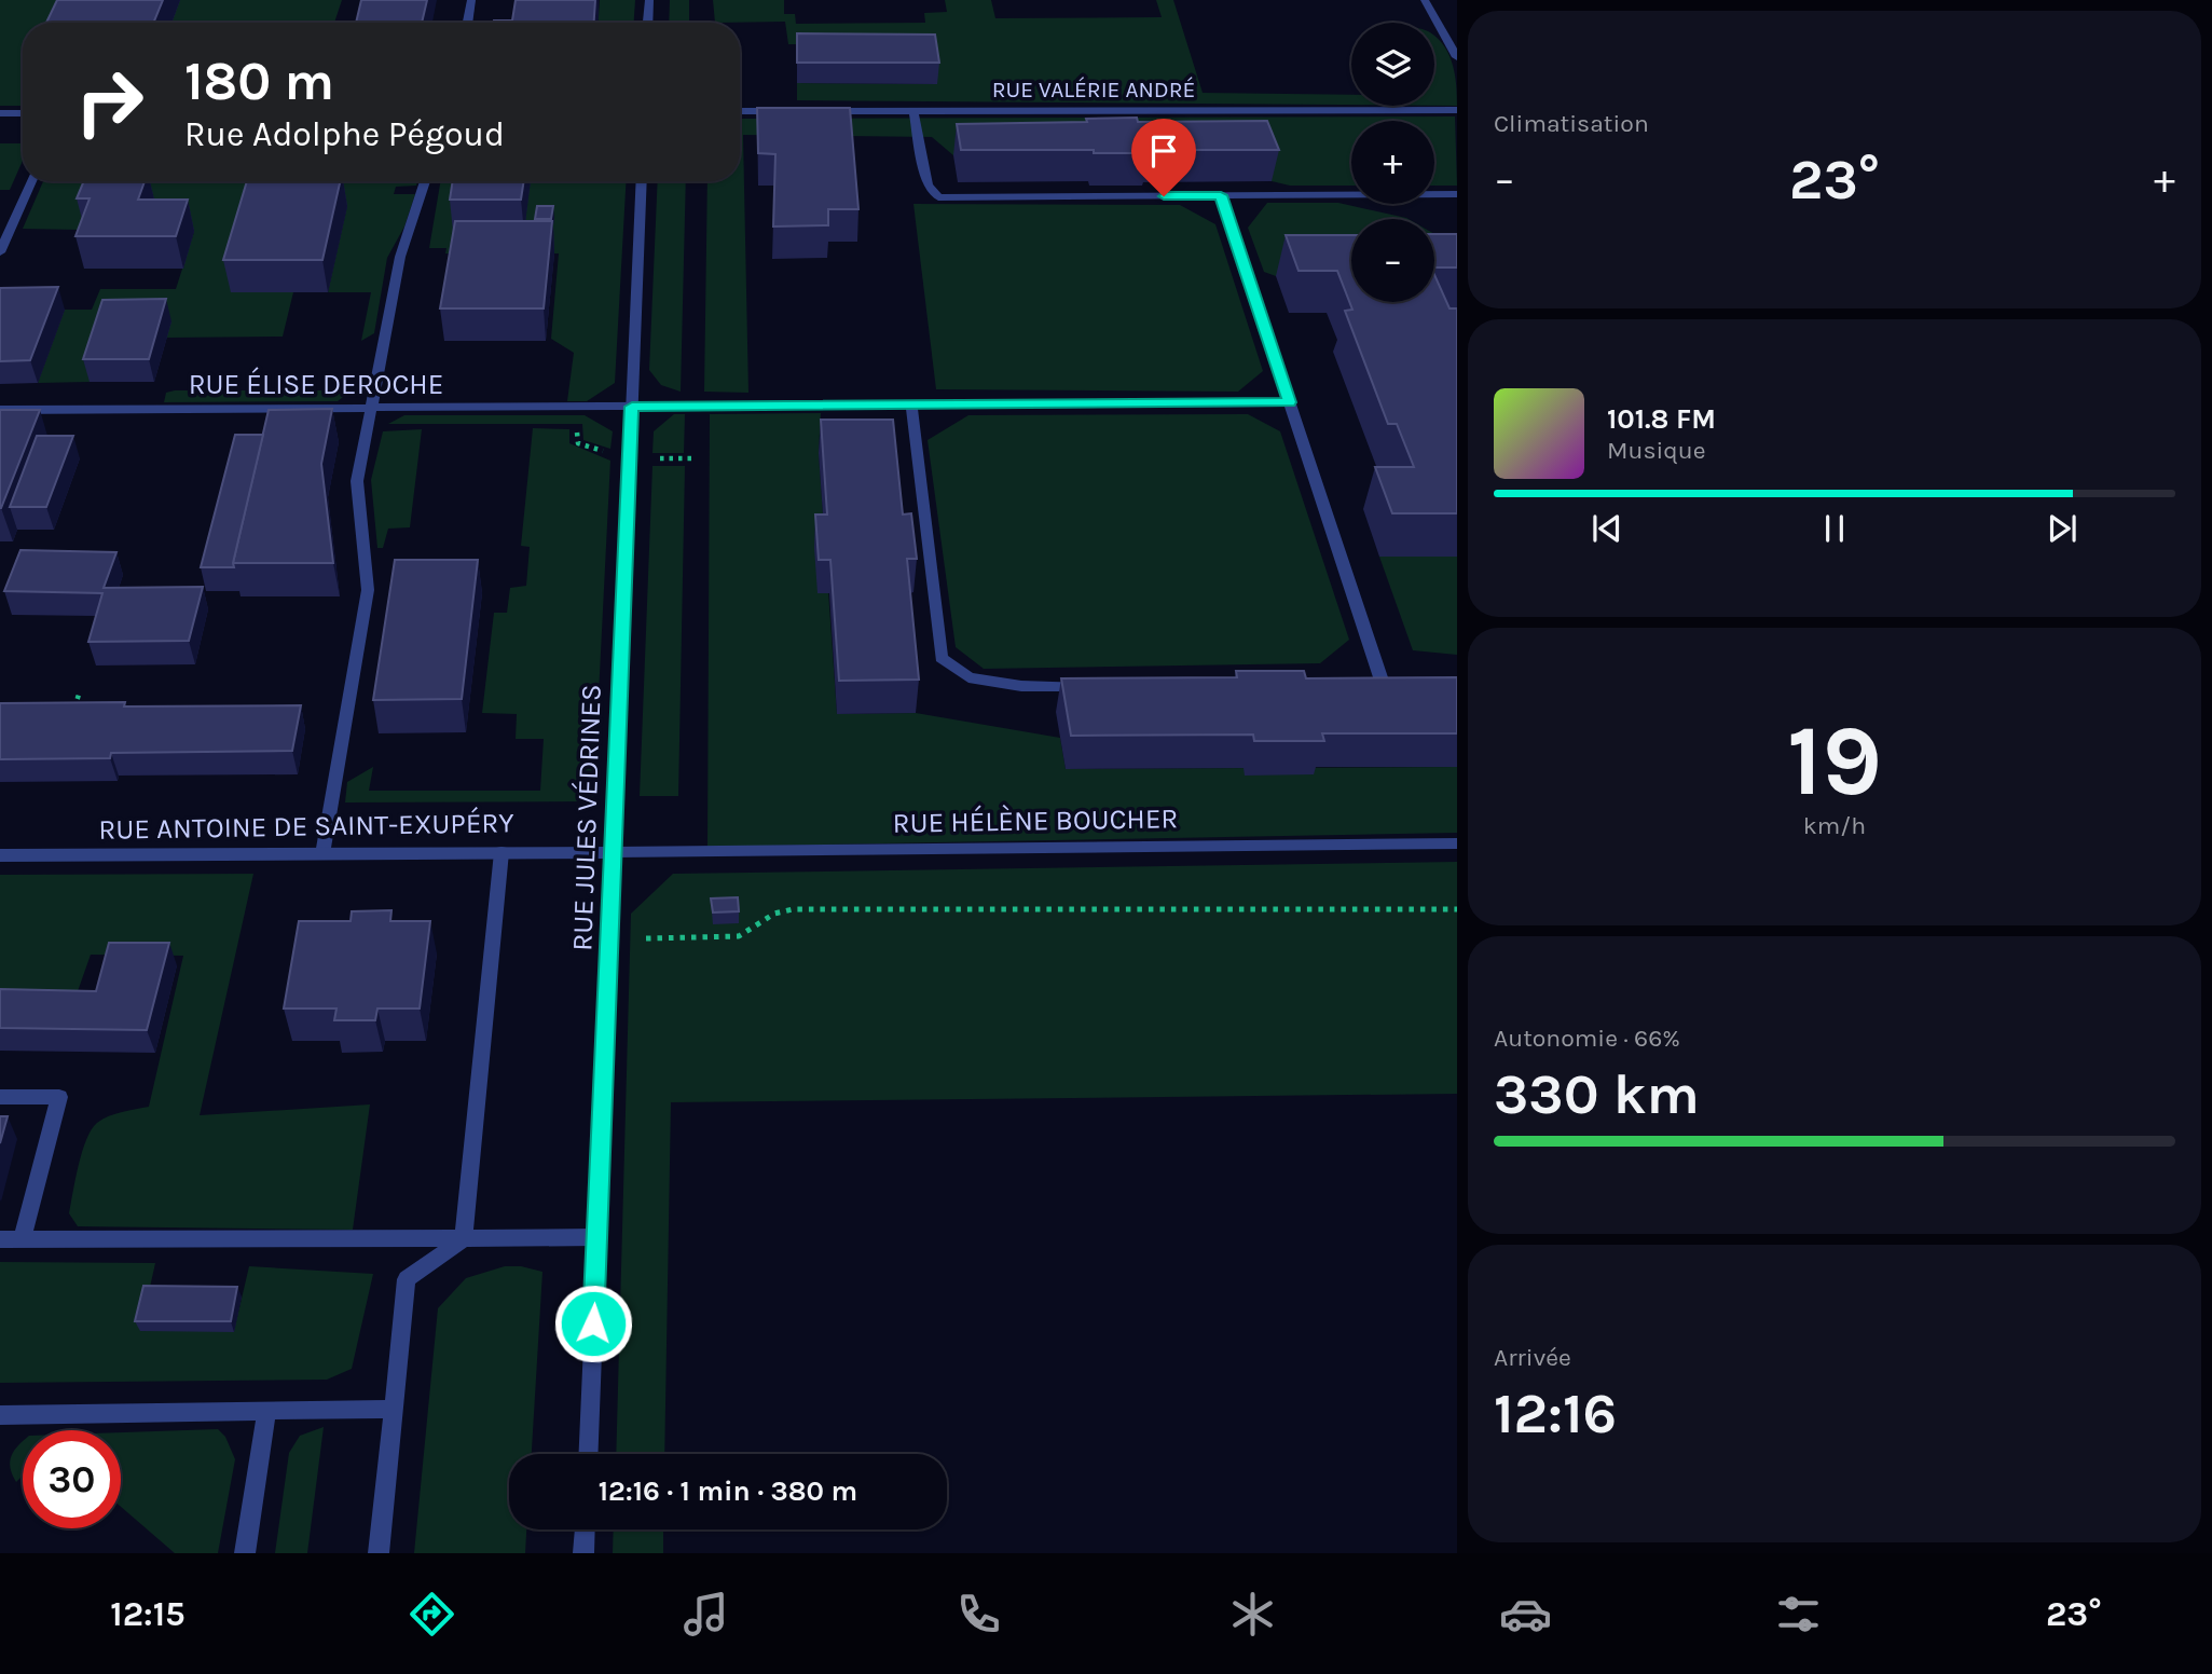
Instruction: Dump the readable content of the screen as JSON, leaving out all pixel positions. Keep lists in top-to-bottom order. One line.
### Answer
{"streets":{"street":["RUE VALÉRIE ANDRÉ","RUE ÉLISE DEROCHE","RUE JULES VÉDRINES","RUE HÉLÈNE BOUCHER","RUE ANTOINE DE SAINT-EXUPÉRY"]},"crossings":[["RUE ÉLISE DEROCHE","RUE JULES VÉDRINES"],["RUE JULES VÉDRINES","RUE HÉLÈNE BOUCHER"],["RUE JULES VÉDRINES","RUE ANTOINE DE SAINT-EXUPÉRY"],["RUE HÉLÈNE BOUCHER","RUE ANTOINE DE SAINT-EXUPÉRY"]],"page":{"tile":["Climatisation",["19","km/h"],["Autonomie · 66%","330 km"],["Arrivée","12:16"]],"map_buttons":["+","−"],"turn":["180 m","Rue Adolphe Pégoud"],"heat":["−","23°","+"],"song":["101.8 FM","Musique"],"limit":"30","trip":"12:16 · 1 min · 380 m","tabs":["12:15","23°"]}}
